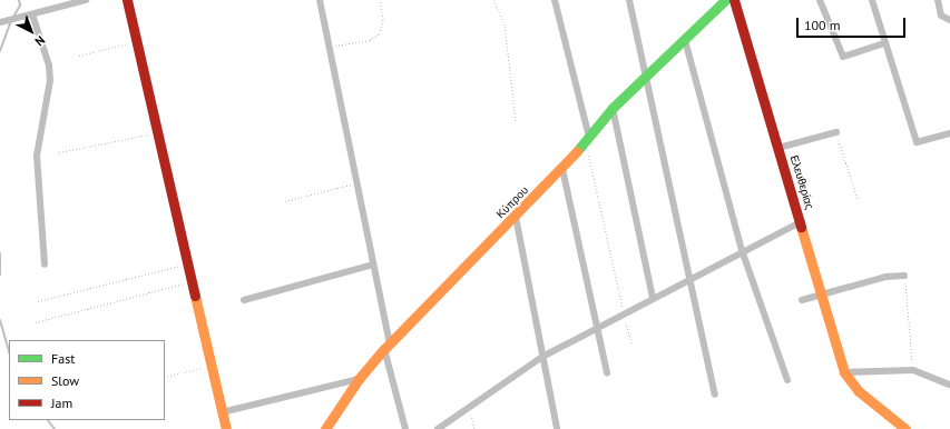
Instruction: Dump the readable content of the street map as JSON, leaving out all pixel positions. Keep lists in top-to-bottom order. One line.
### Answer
{"streets":{"street":["Ελευθερίας","Κύπρου"]},"legend":["Fast","Slow","Jam"],"scale_bar":"100 m","north":"bottom right"}
